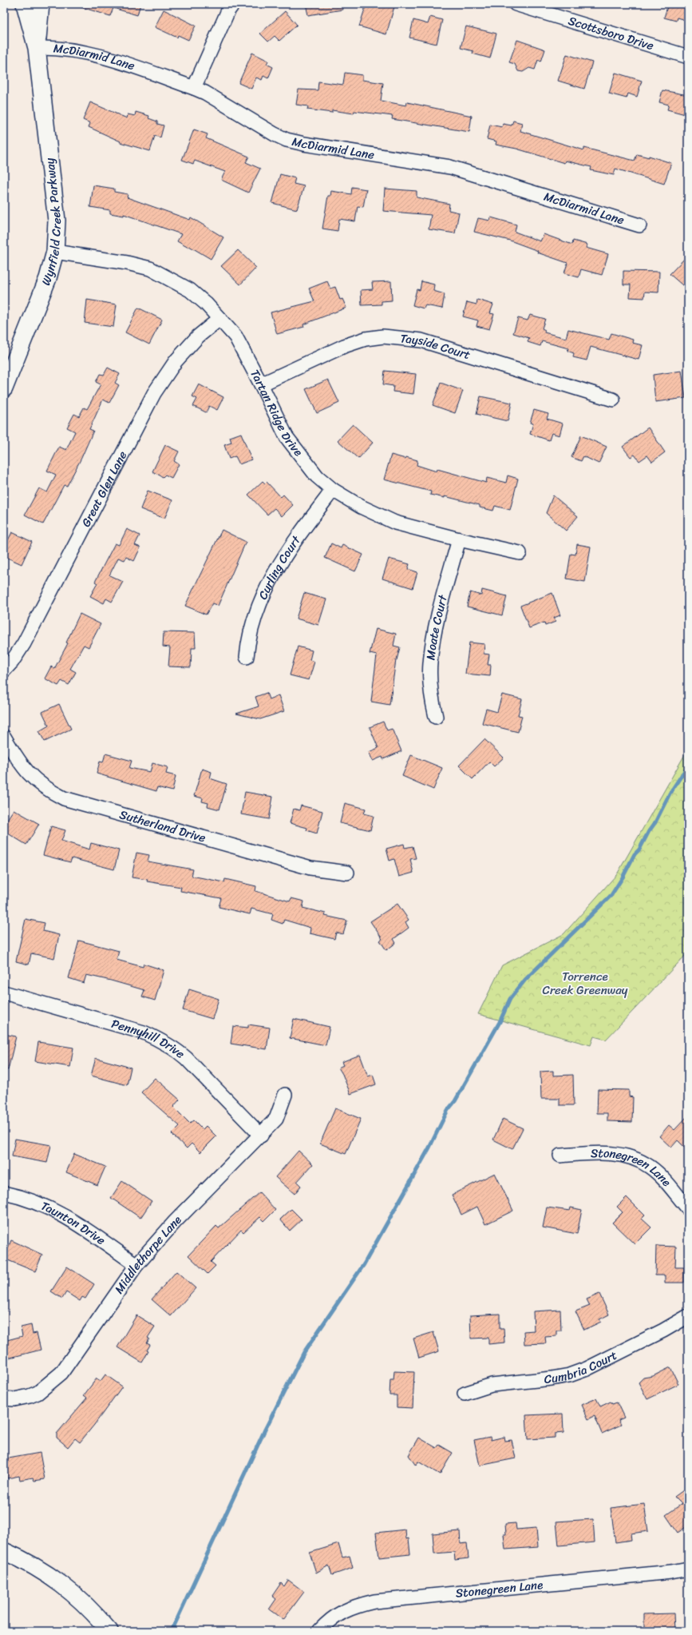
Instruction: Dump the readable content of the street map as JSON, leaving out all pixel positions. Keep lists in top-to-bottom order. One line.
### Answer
{"streets":{"street":["Scottsboro Drive","McDiarmid Lane","Wynfield Creek Parkway","Tayside Court","Tartan Ridge Drive","Great Glen Lane","Curling Court","Moate Court","Sutherland Drive","Pennyhill Drive","Stonegreen Lane","Taunton Drive","Middlethorpe Lane","Cumbria Court"]},"crossings":[["McDiarmid Lane","Wynfield Creek Parkway"],["Wynfield Creek Parkway","Tartan Ridge Drive"],["Tayside Court","Tartan Ridge Drive"],["Tartan Ridge Drive","Great Glen Lane"],["Tartan Ridge Drive","Curling Court"],["Tartan Ridge Drive","Moate Court"],["Pennyhill Drive","Middlethorpe Lane"],["Taunton Drive","Middlethorpe Lane"]],"parks":["Torrence Creek Greenway"]}
